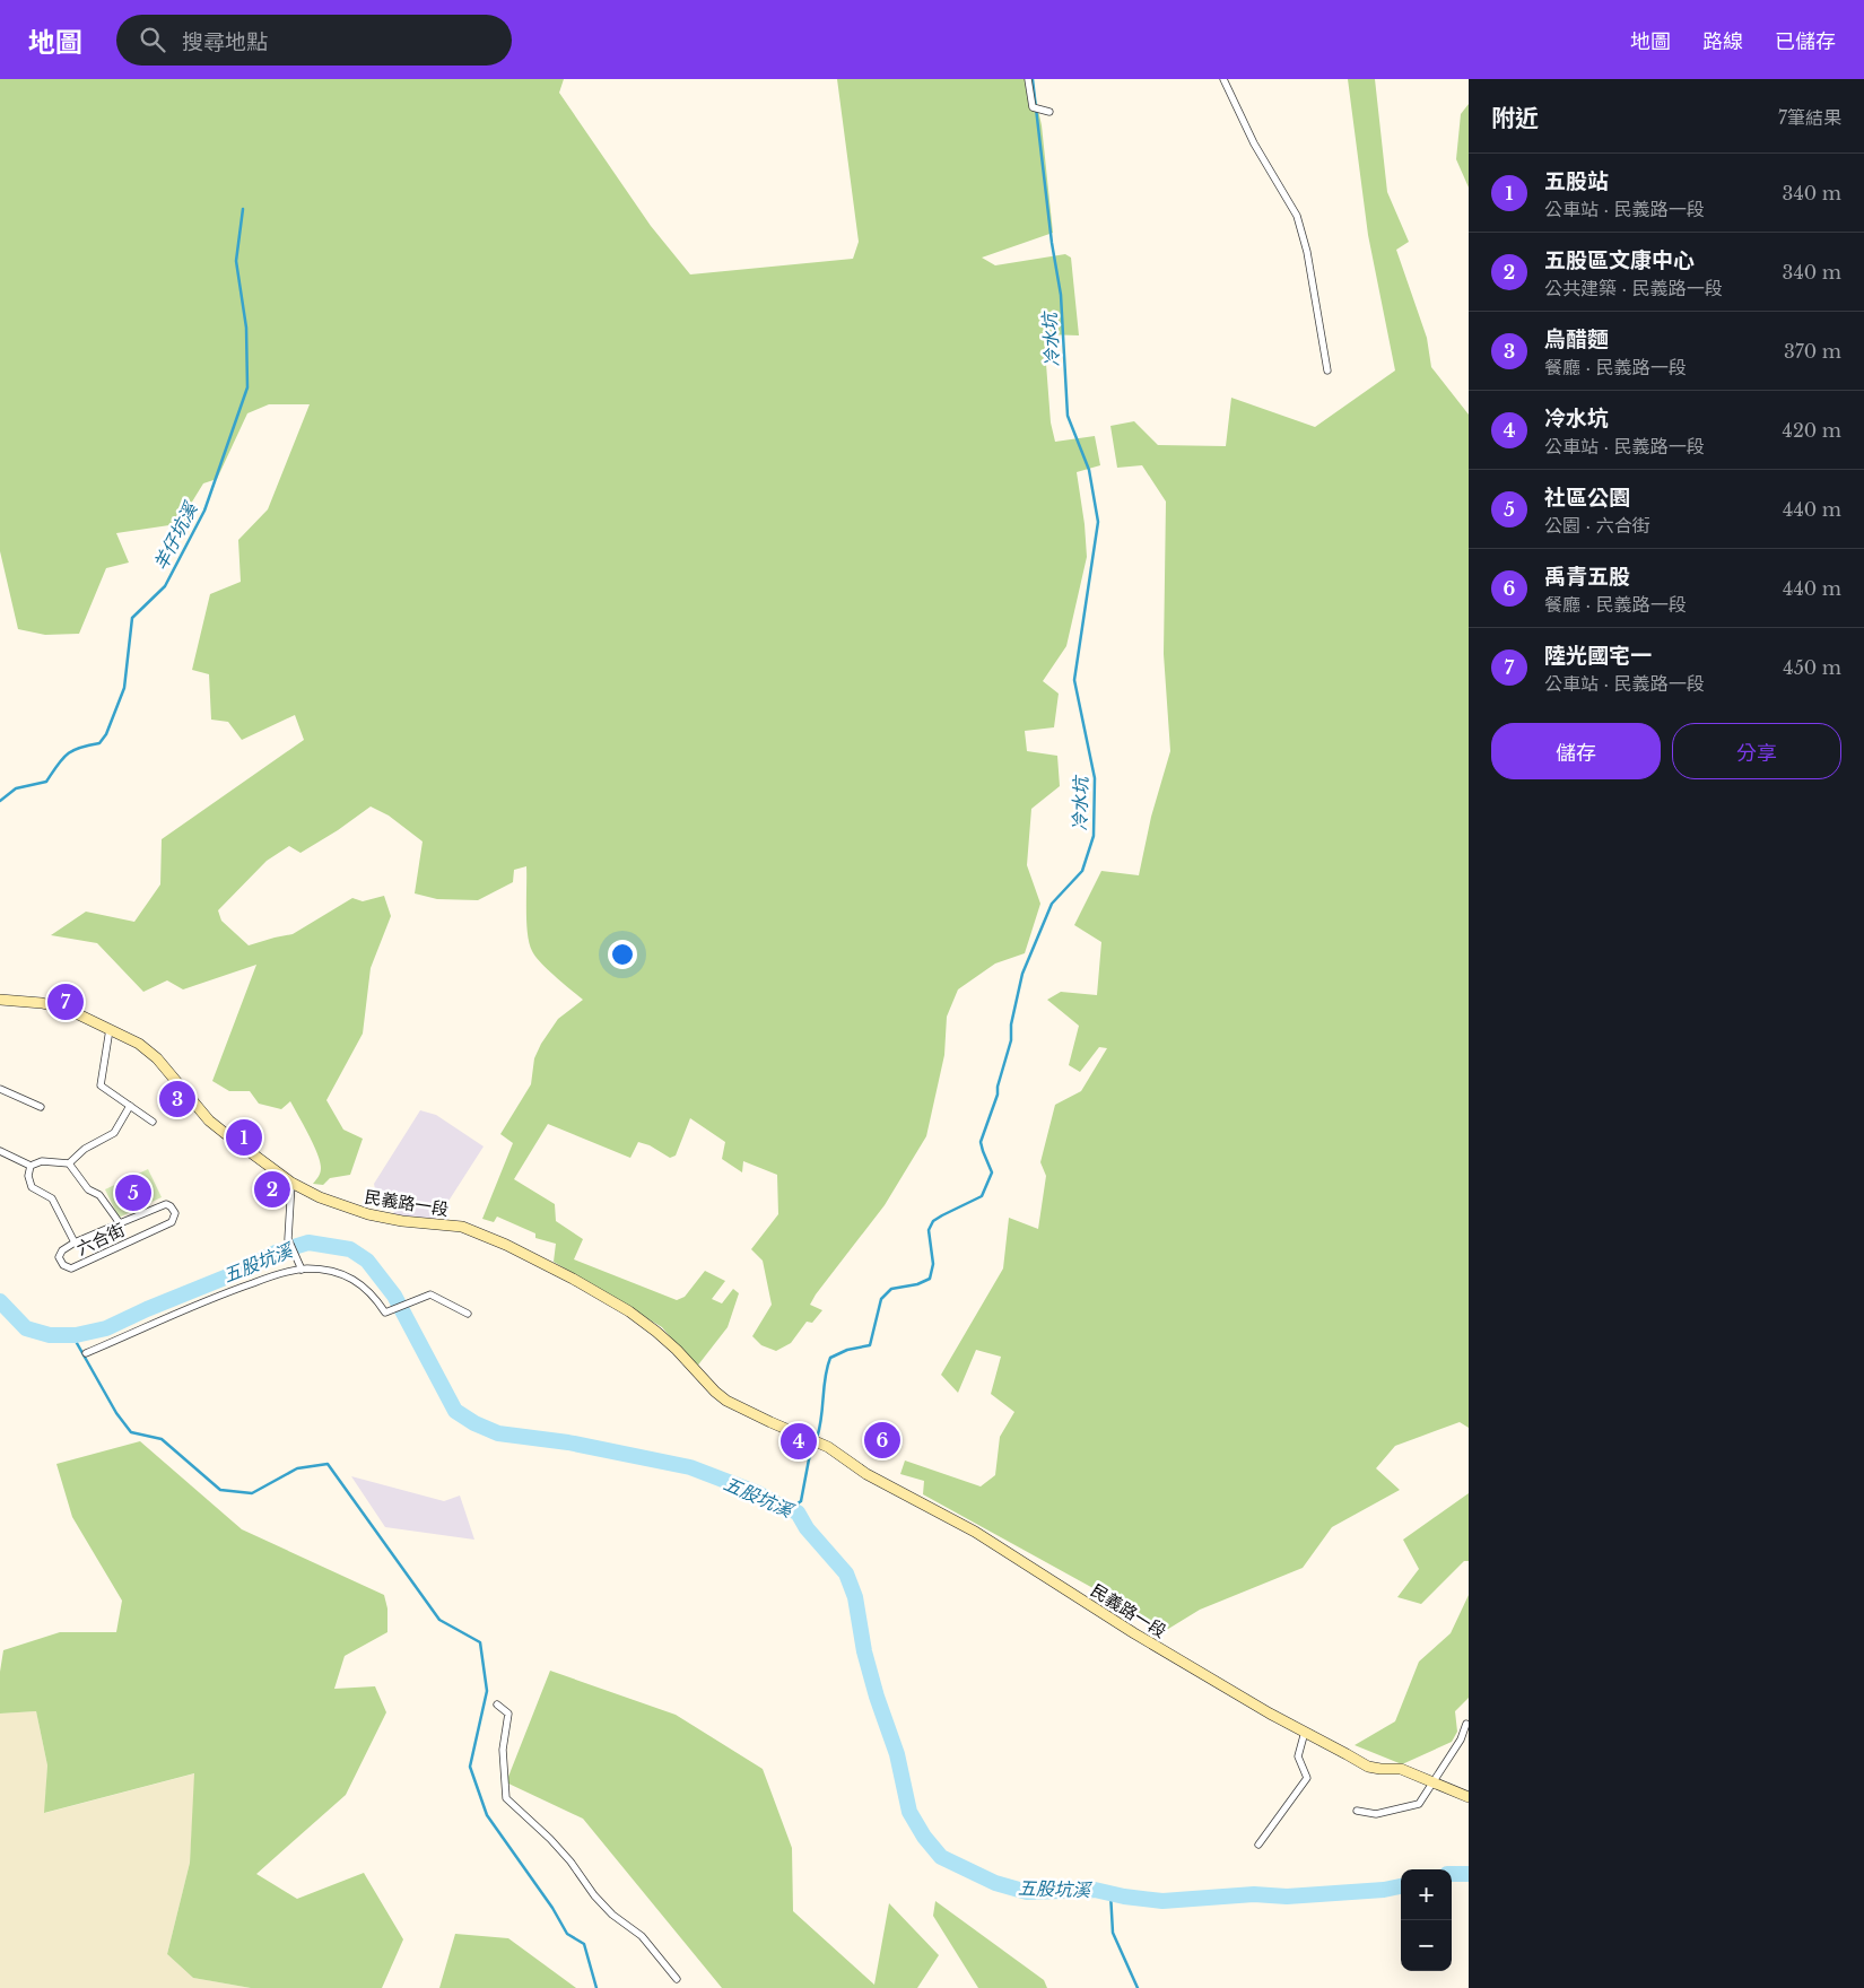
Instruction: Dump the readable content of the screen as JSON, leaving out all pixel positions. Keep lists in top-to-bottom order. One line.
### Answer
{"streets":{"main road":["民義路一段"],"street":["六合街"]},"water":["冷水坑","羊仔坑溪","五股坑溪"],"page":{"header":"地圖","search":"搜尋地點","nav":["地圖","路線","已儲存"],"heading":["附近","7筆結果"],"list":[{"mark":"1","name":"五股站","note":"公車站 · 民義路一段","value":"340 m"},{"mark":"2","name":"五股區文康中心","note":"公共建築 · 民義路一段","value":"340 m"},{"mark":"3","name":"烏醋麵","note":"餐廳 · 民義路一段","value":"370 m"},{"mark":"4","name":"冷水坑","note":"公車站 · 民義路一段","value":"420 m"},{"mark":"5","name":"社區公園","note":"公園 · 六合街","value":"440 m"},{"mark":"6","name":"禹青五股","note":"餐廳 · 民義路一段","value":"440 m"},{"mark":"7","name":"陸光國宅一","note":"公車站 · 民義路一段","value":"450 m"}],"buttons":["儲存","分享"],"pins":["7","3","1","2","5","6","4"],"map_buttons":["+","−"]}}
